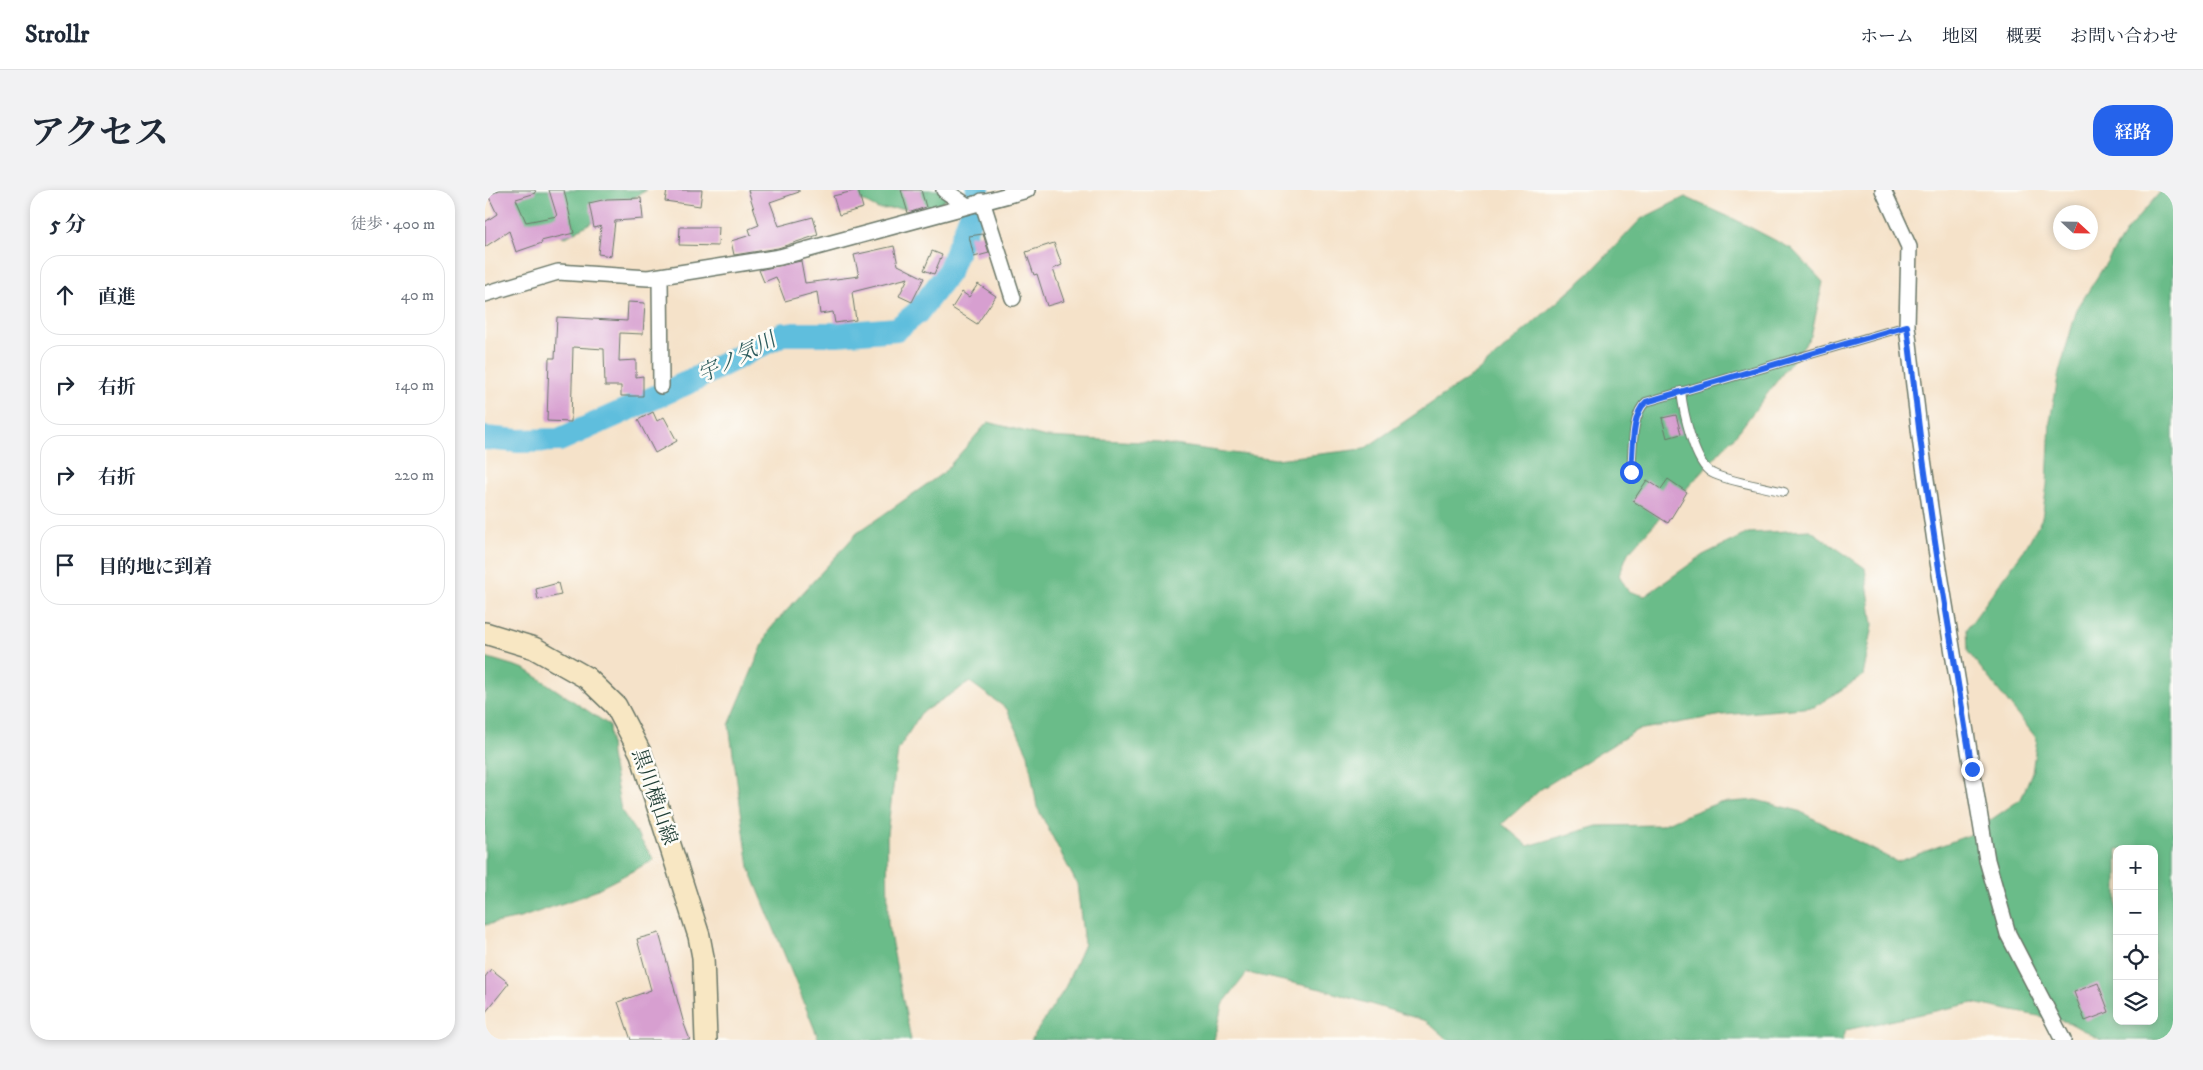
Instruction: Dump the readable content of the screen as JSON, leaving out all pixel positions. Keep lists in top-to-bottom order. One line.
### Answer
{"streets":{"main road":["黒川横山線"]},"water":["宇ノ気川"],"north":"right","page":{"header":"Strollr","nav":["ホーム","地図","概要","お問い合わせ"],"title":"アクセス","buttons":"経路","heading":["5 分","徒歩 · 400 m"],"list":[["直進","40 m"],["右折","140 m"],["右折","220 m"],"目的地に到着"],"map_buttons":["+","−"]}}
